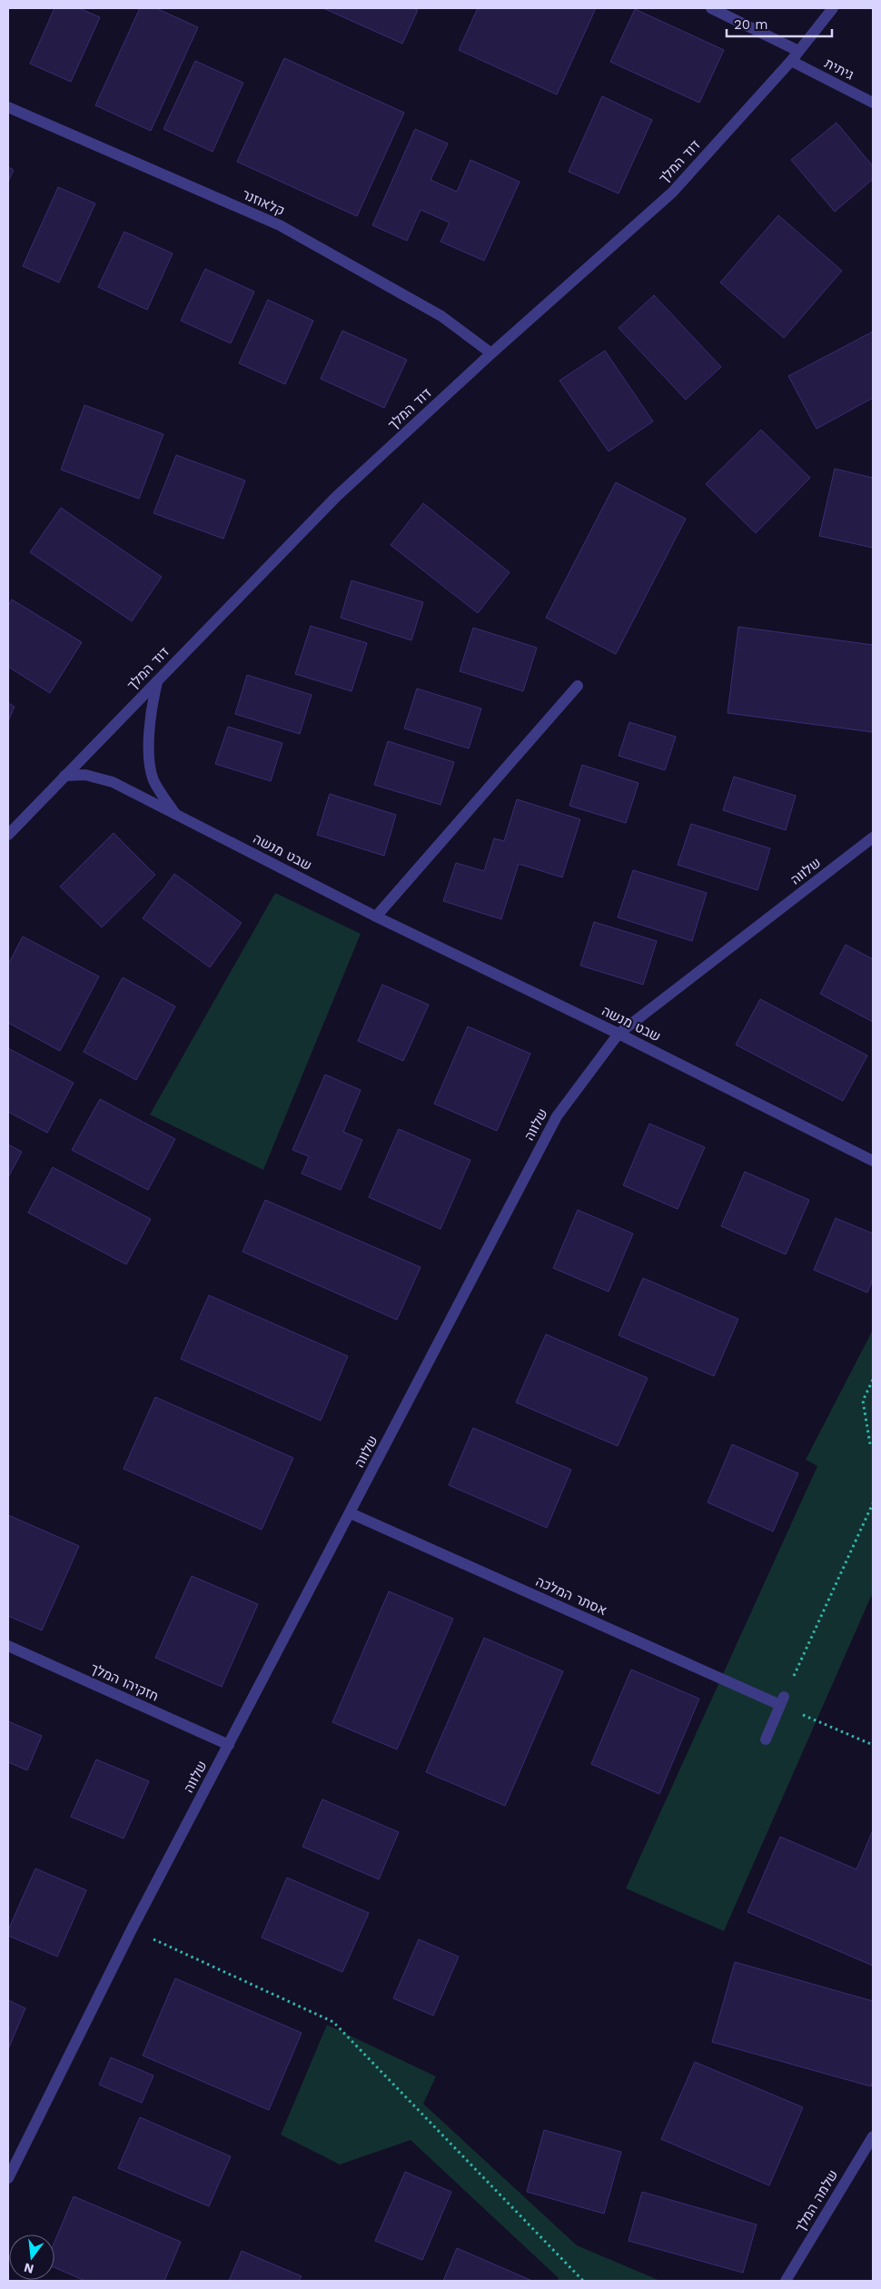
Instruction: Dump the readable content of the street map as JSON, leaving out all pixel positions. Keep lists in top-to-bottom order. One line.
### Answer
{"streets":{"street":["גיתית","דוד המלך","קלאוזנר","שבט מנשה","שלווה","אסתר המלכה","חזקיהו המלך","שלמה המלך"]},"crossings":[["גיתית","דוד המלך"],["דוד המלך","קלאוזנר"],["דוד המלך","שבט מנשה"],["שבט מנשה","שלווה"],["שלווה","אסתר המלכה"],["שלווה","חזקיהו המלך"]],"scale_bar":"20 m","north":"bottom"}
